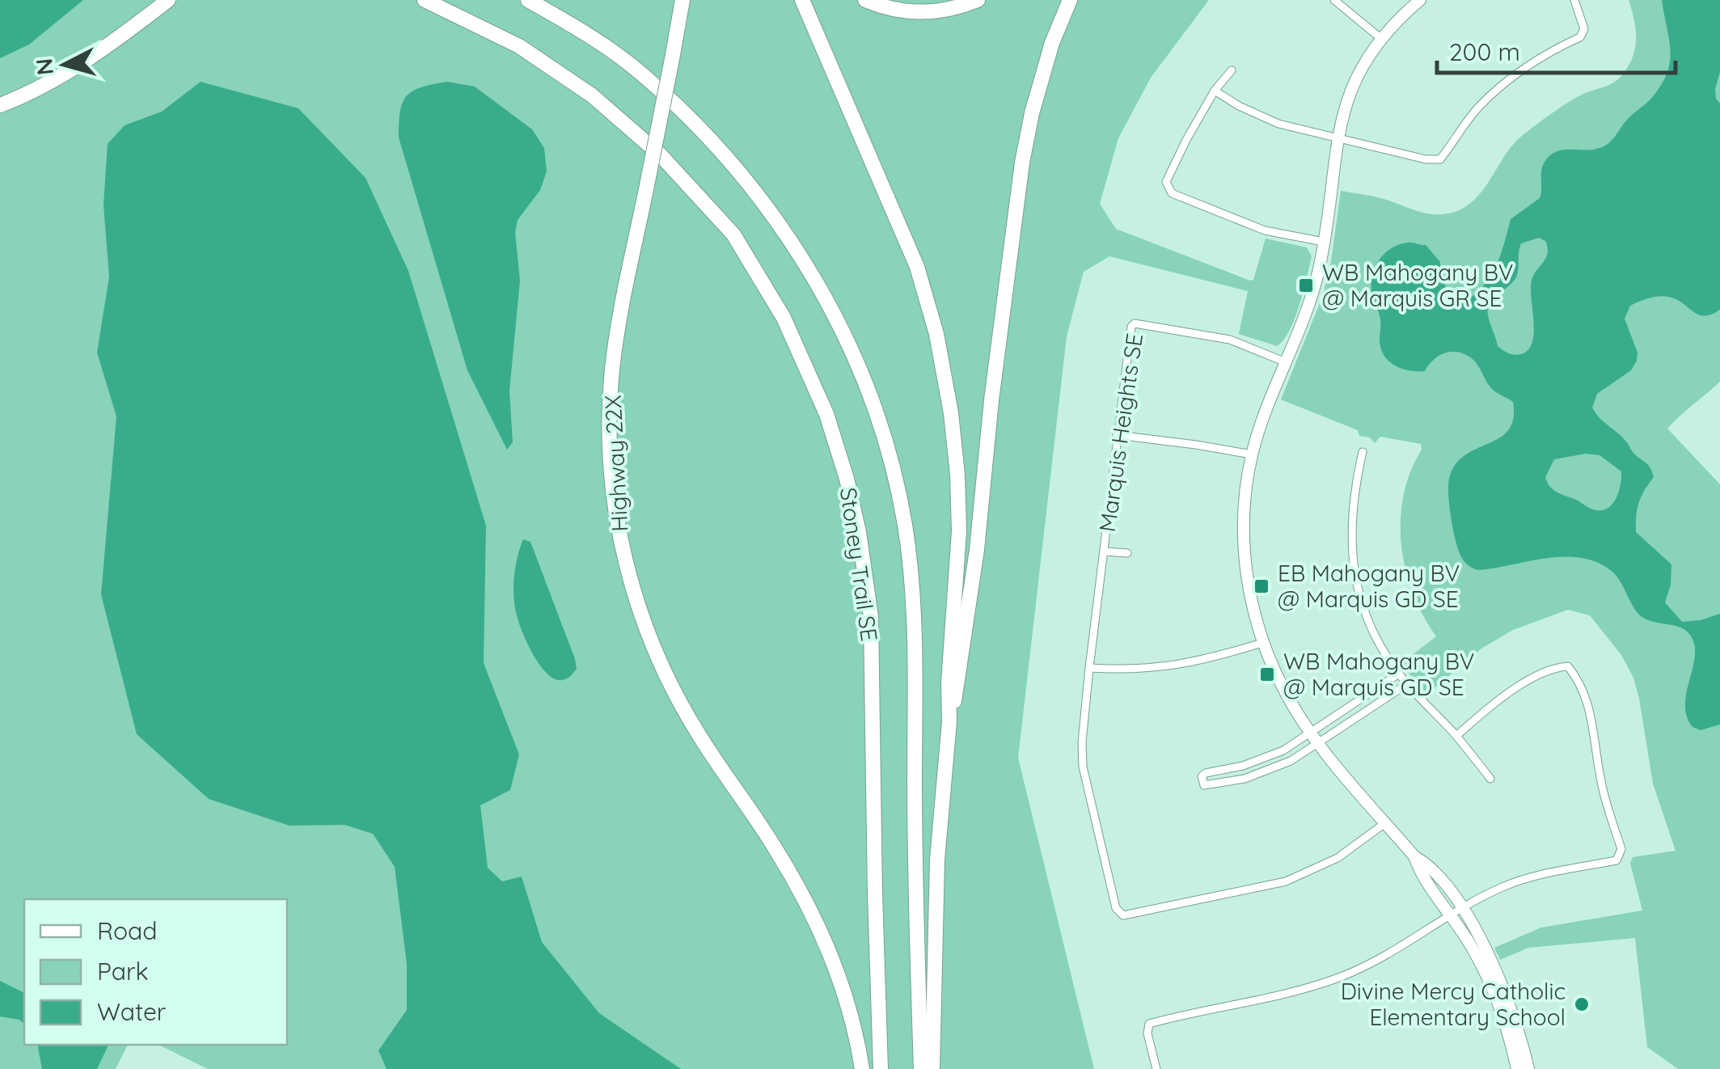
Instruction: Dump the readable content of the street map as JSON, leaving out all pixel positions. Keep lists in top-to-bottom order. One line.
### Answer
{"streets":{"highway":["Highway 22X","Stoney Trail SE"],"street":["Marquis Heights SE"]},"places":{"transit":["WB Mahogany BV @ Marquis GR SE","EB Mahogany BV @ Marquis GD SE","WB Mahogany BV @ Marquis GD SE"],"other":["Divine Mercy Catholic Elementary School"]},"legend":["Road","Park","Water"],"scale_bar":"200 m","north":"left"}
